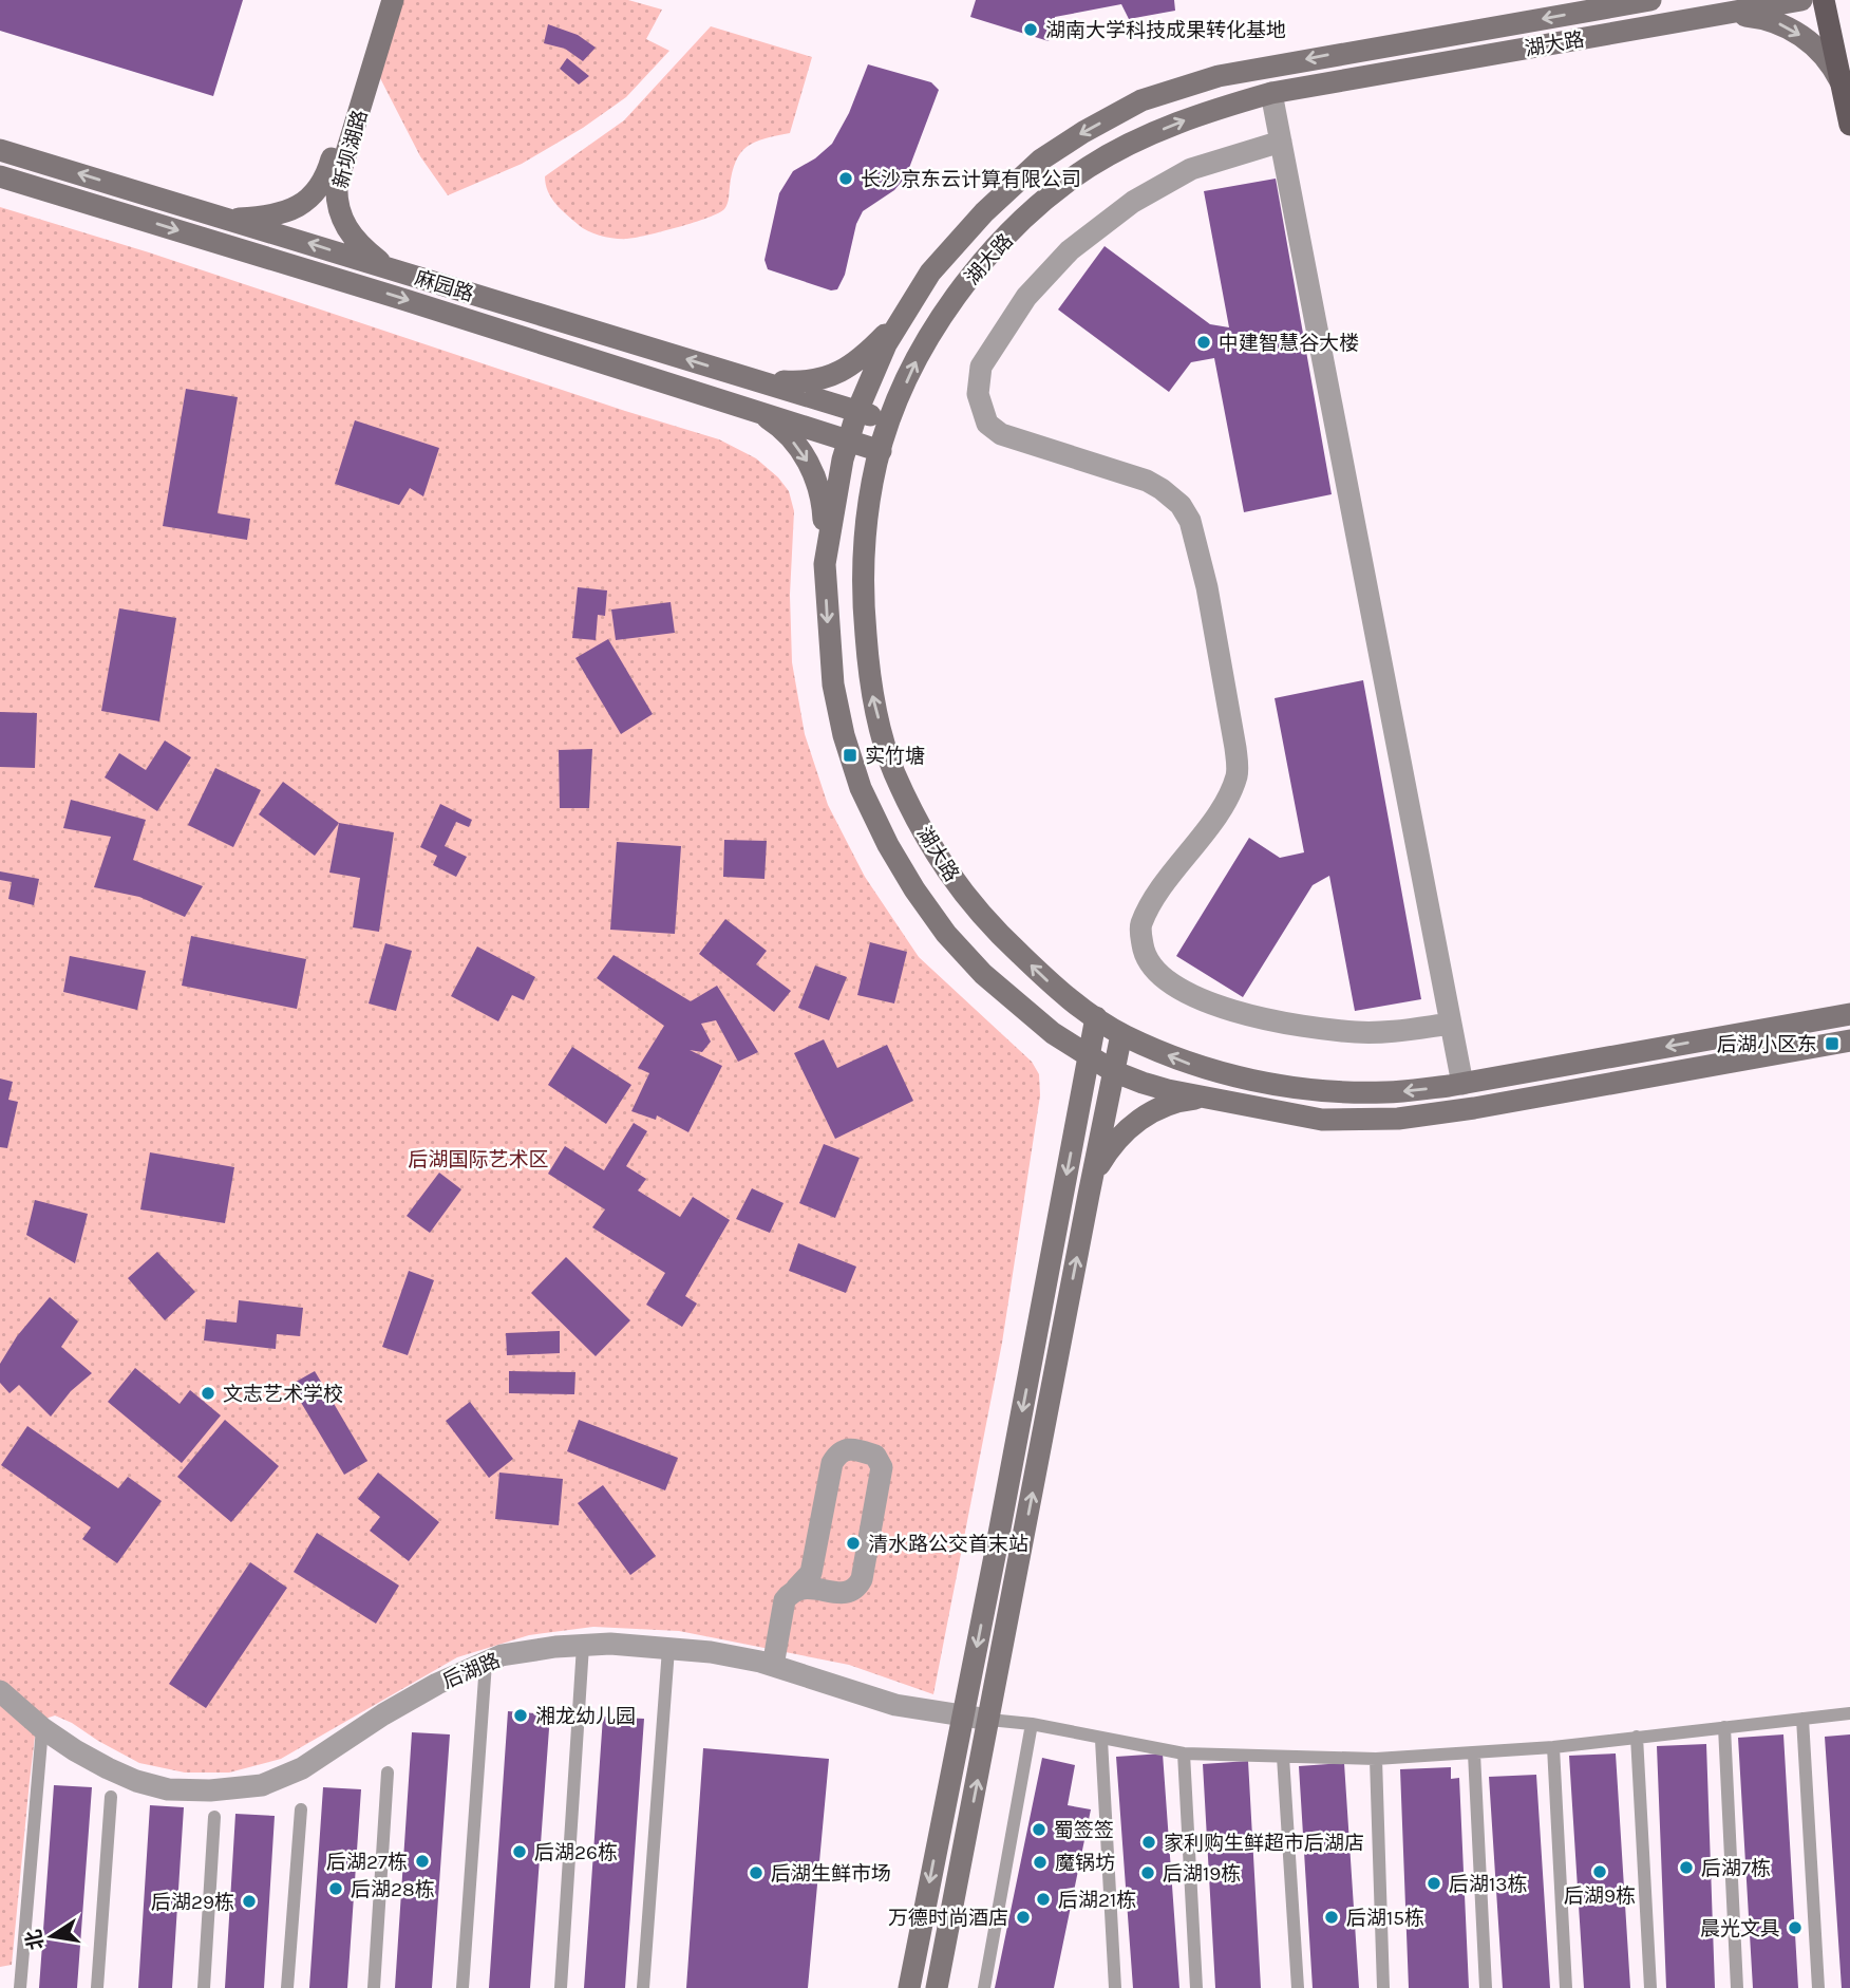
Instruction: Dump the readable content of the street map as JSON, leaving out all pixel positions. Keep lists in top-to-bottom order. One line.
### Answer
{"streets":{"main road":["湖大路","新坝湖路","麻园路"],"street":["后湖路"]},"crossings":[["湖大路","麻园路"],["新坝湖路","麻园路"]],"parks":["后湖国际艺术区"],"places":{"other":["湖南大学科技成果转化基地","长沙京东云计算有限公司","中建智慧谷大楼","文志艺术学校","清水路公交首末站","湘龙幼儿园","蜀签签","家利购生鲜超市后湖店","后湖26栋","后湖27栋","魔锅坊","后湖7栋","后湖9栋","后湖生鲜市场","后湖19栋","后湖13栋","后湖28栋","后湖21栋","后湖29栋","万德时尚酒店","后湖15栋","晨光文具"],"transit":["实竹塘","后湖小区东"]},"north":"left"}
